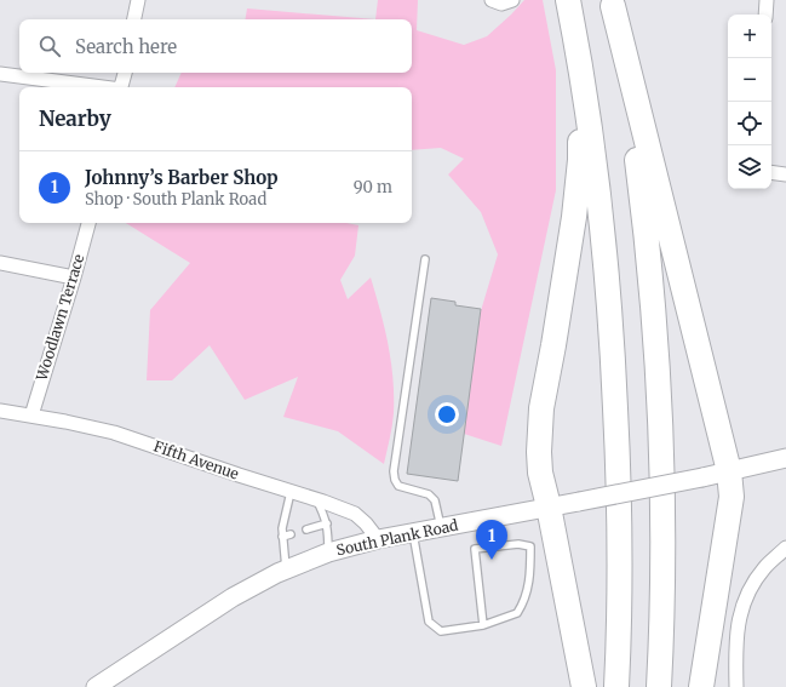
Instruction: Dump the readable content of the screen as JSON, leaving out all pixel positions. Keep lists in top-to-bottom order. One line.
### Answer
{"streets":{"main road":["South Plank Road"],"street":["Woodlawn Terrace","Fifth Avenue"]},"crossings":[["Woodlawn Terrace","Fifth Avenue"],["Fifth Avenue","South Plank Road"]],"page":{"map_buttons":["+","−"],"search":"Search here","heading":"Nearby","list":[{"mark":"1","name":"Johnny’s Barber Shop","note":"Shop · South Plank Road","value":"90 m"}],"pins":"1"}}
